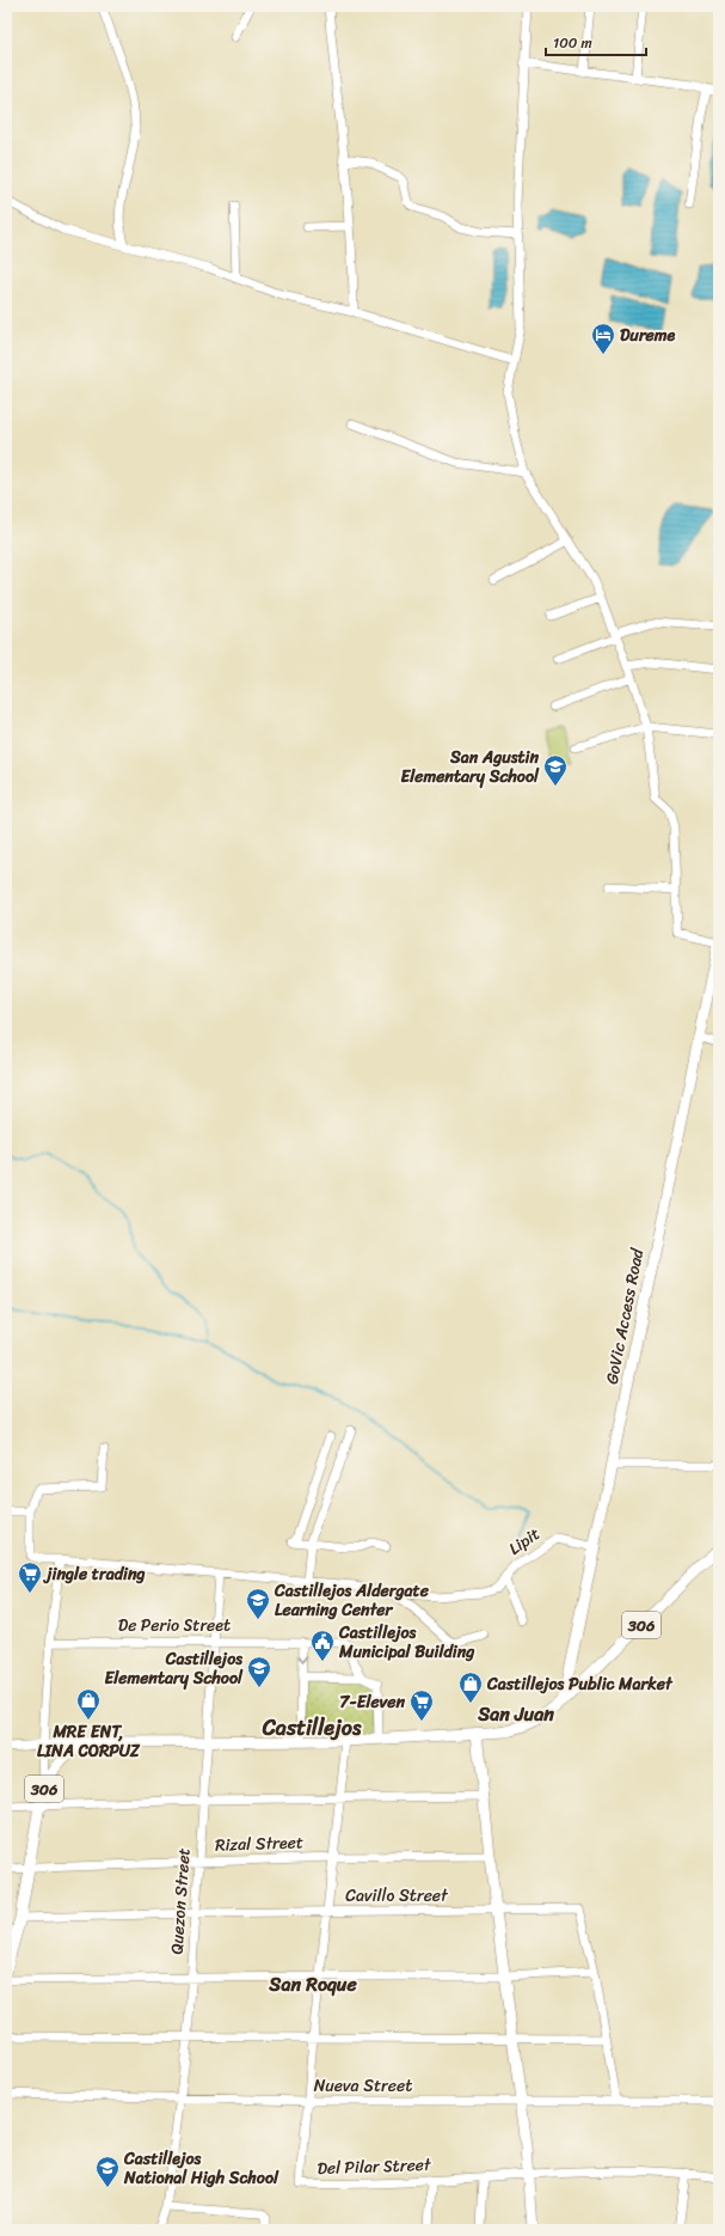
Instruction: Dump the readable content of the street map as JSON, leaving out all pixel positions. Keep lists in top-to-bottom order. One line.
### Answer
{"streets":{"main road":["GoVic Access Road","306"],"street":["Lipit","De Perio Street","Rizal Street","Cavillo Street","Quezon Street","Nueva Street","Del Pilar Street"]},"crossings":[["GoVic Access Road","Lipit"],["GoVic Access Road","306"],["De Perio Street","Quezon Street"],["306","Rizal Street"],["306","Cavillo Street"],["306","Quezon Street"],["306","Del Pilar Street"],["Rizal Street","Quezon Street"],["Rizal Street","Del Pilar Street"],["Cavillo Street","Quezon Street"],["Cavillo Street","Nueva Street"],["Cavillo Street","Del Pilar Street"],["Quezon Street","Nueva Street"],["Nueva Street","Del Pilar Street"]],"districts":["San Juan","Castillejos","San Roque"],"places":{"hotel":["Dureme"],"school or university":["San Agustin Elementary School","Castillejos Aldergate Learning Center","Castillejos Elementary School","Castillejos National High School"],"supermarket":["jingle trading","7-Eleven"],"public building":["Castillejos Municipal Building"],"shop":["Castillejos Public Market","MRE ENT, LINA CORPUZ"]},"scale_bar":"100 m"}
